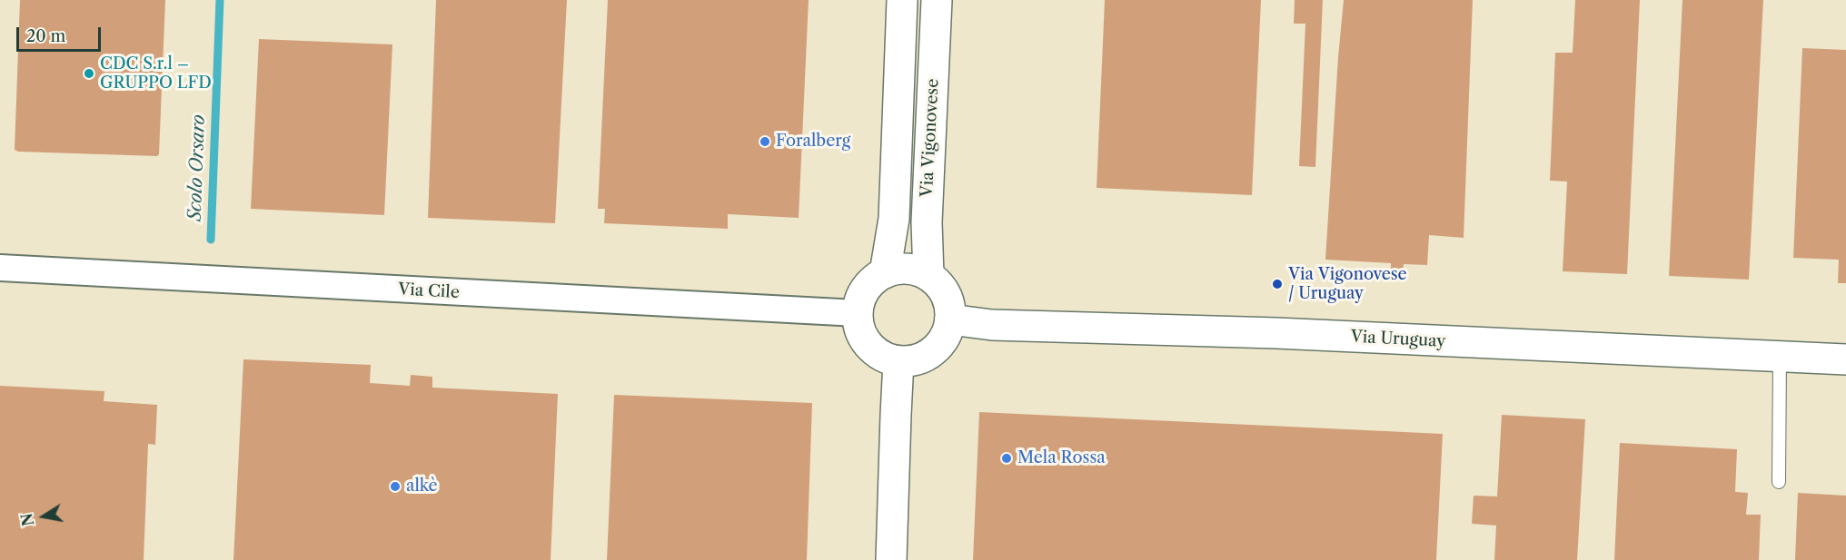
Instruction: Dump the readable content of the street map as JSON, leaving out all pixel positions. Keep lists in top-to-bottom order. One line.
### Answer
{"streets":{"main road":["Via Vigonovese","Via Uruguay"],"street":["Via Cile"]},"crossings":[["Via Vigonovese","Via Cile"],["Via Vigonovese","Via Uruguay"],["Via Cile","Via Uruguay"]],"water":["Scolo Orsaro"],"places":["CDC S.r.l – GRUPPO LFD","Foralberg","Via Vigonovese / Uruguay","Mela Rossa","alkè"],"scale_bar":"20 m","north":"left"}
